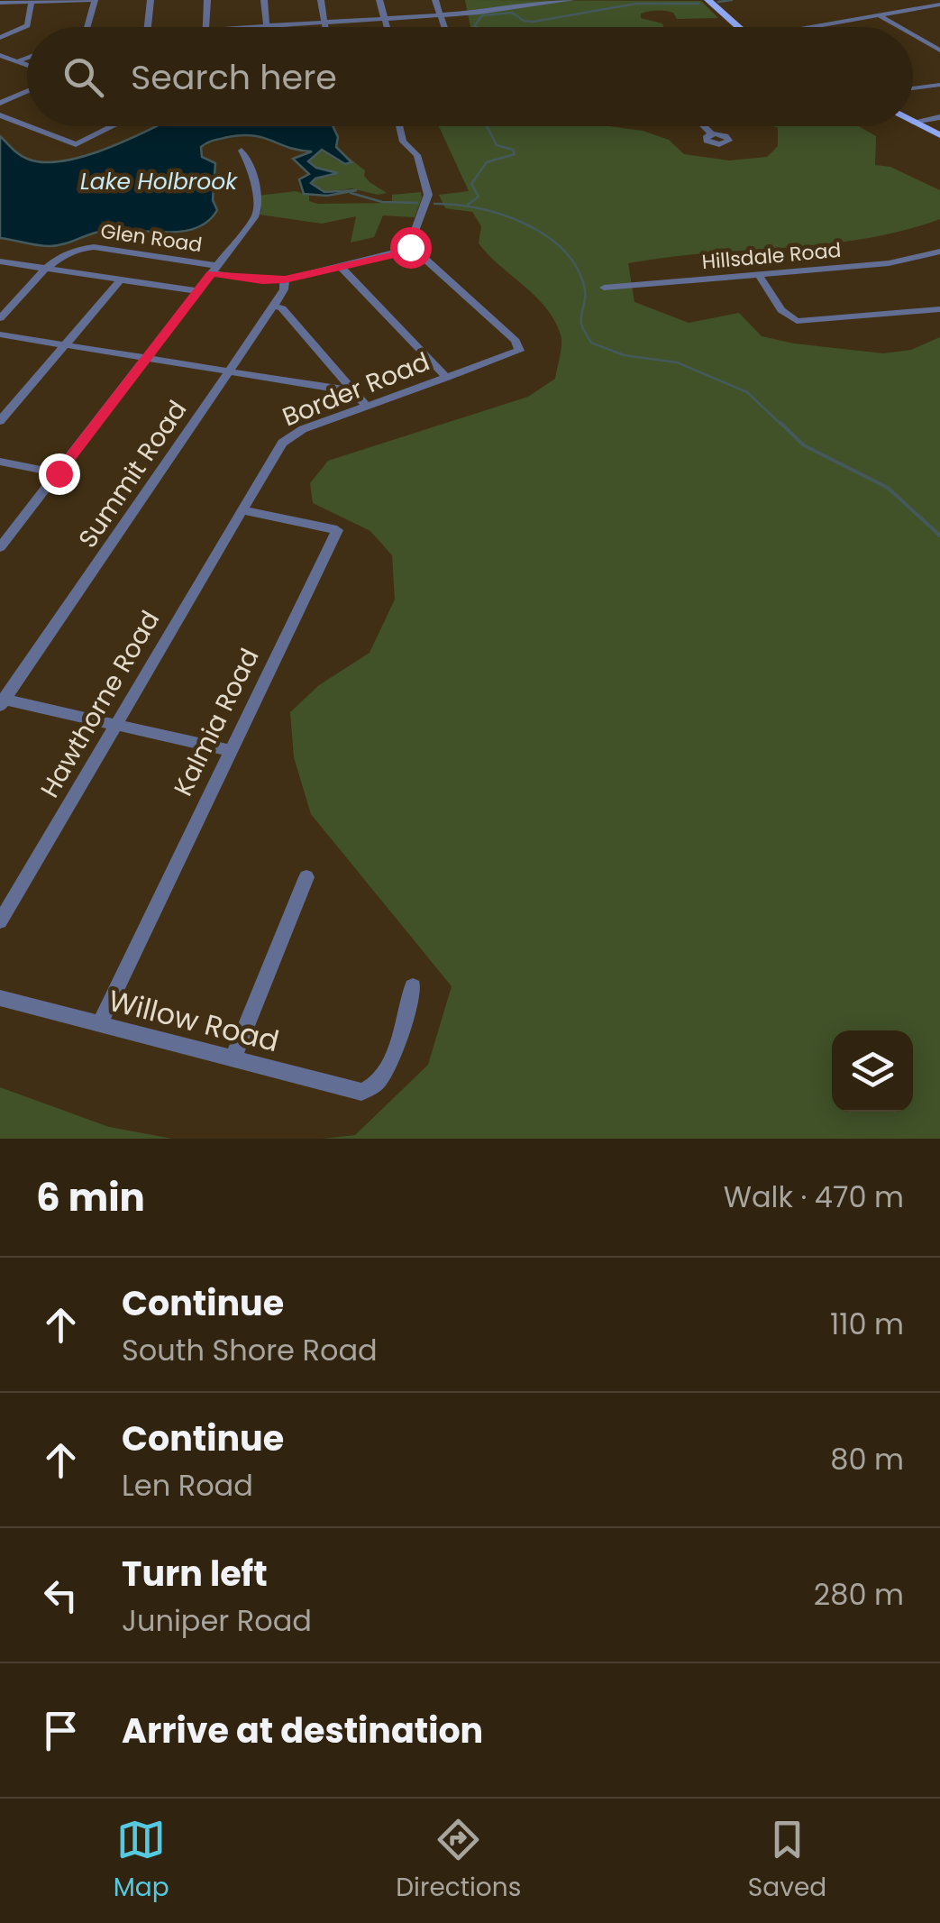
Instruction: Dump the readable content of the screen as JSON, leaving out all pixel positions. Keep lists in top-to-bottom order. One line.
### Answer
{"streets":{"street":["Glen Road","Hillsdale Road","Border Road","Summit Road","Hawthorne Road","Kalmia Road","Willow Road"]},"crossings":[["Border Road","Hawthorne Road"],["Border Road","Kalmia Road"],["Hawthorne Road","Kalmia Road"],["Kalmia Road","Willow Road"]],"water":["Lake Holbrook"],"page":{"search":"Search here","heading":["6 min","Walk · 470 m"],"list":[["Continue","South Shore Road","110 m"],["Continue","Len Road","80 m"],["Turn left","Juniper Road","280 m"],"Arrive at destination"],"nav":["Map","Directions","Saved"]}}
